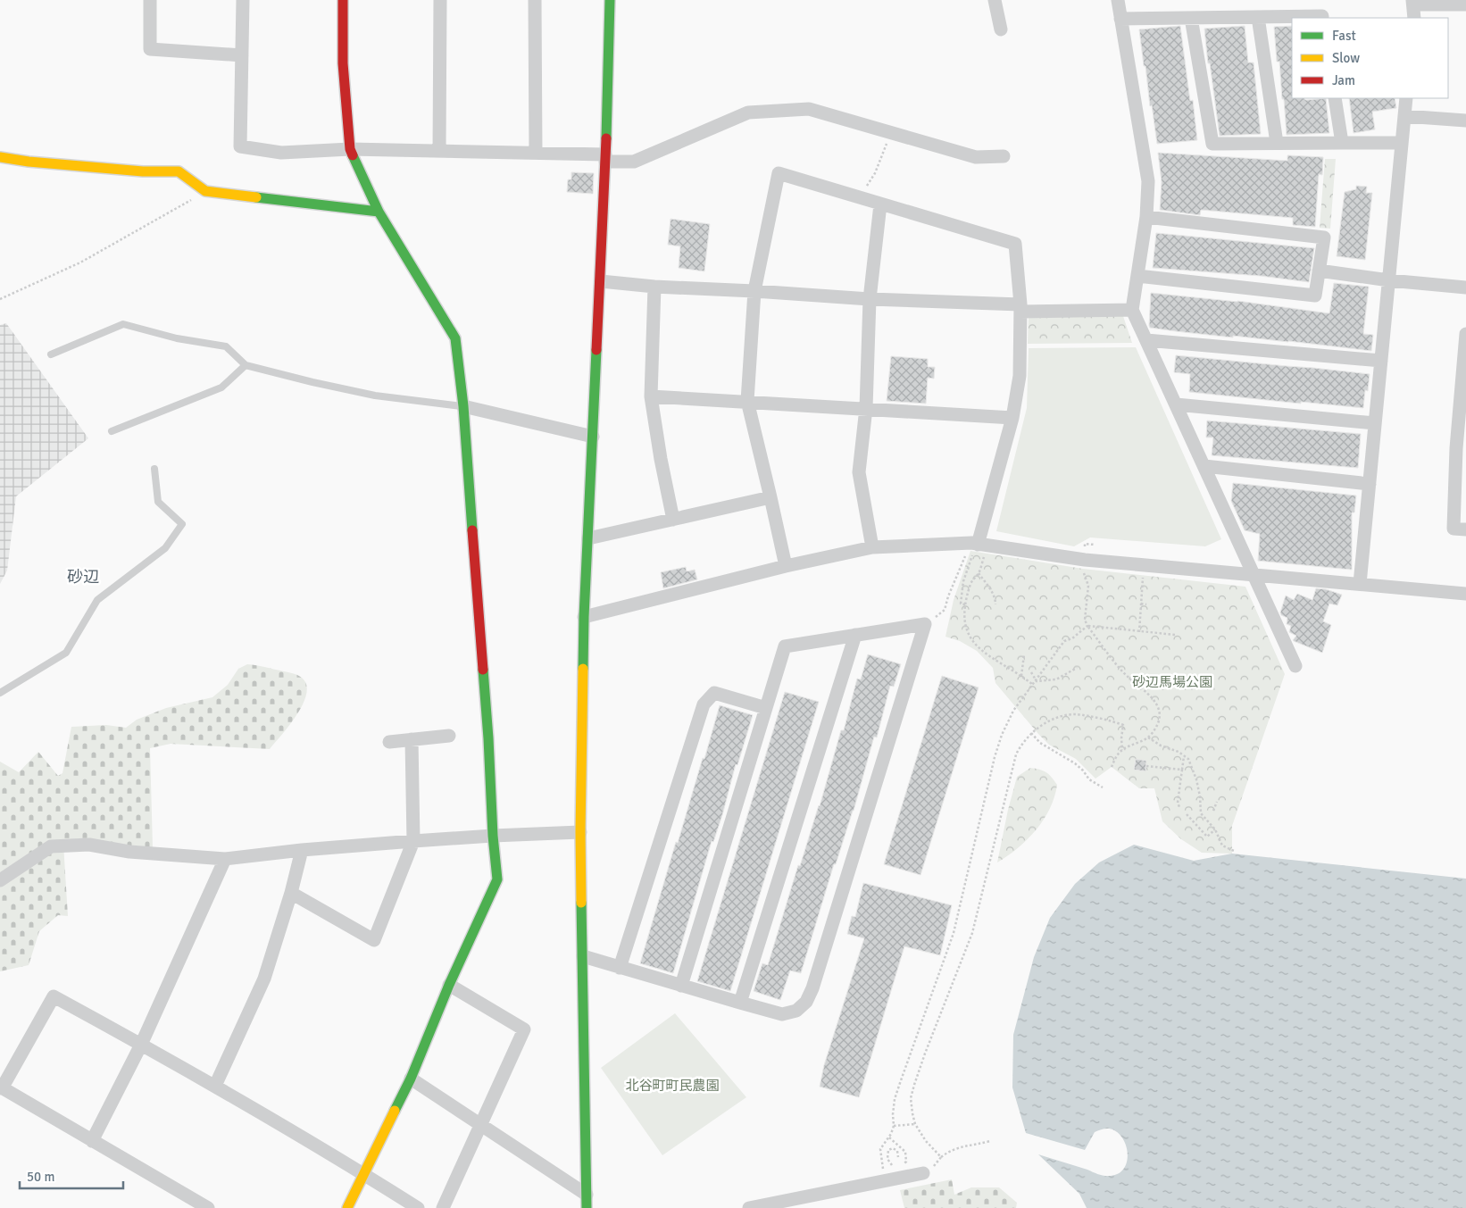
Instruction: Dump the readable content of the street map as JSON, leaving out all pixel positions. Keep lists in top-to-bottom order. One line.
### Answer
{"districts":["砂辺"],"parks":["砂辺馬場公園","北谷町町民農園"],"legend":["Fast","Slow","Jam"],"scale_bar":"50 m"}
